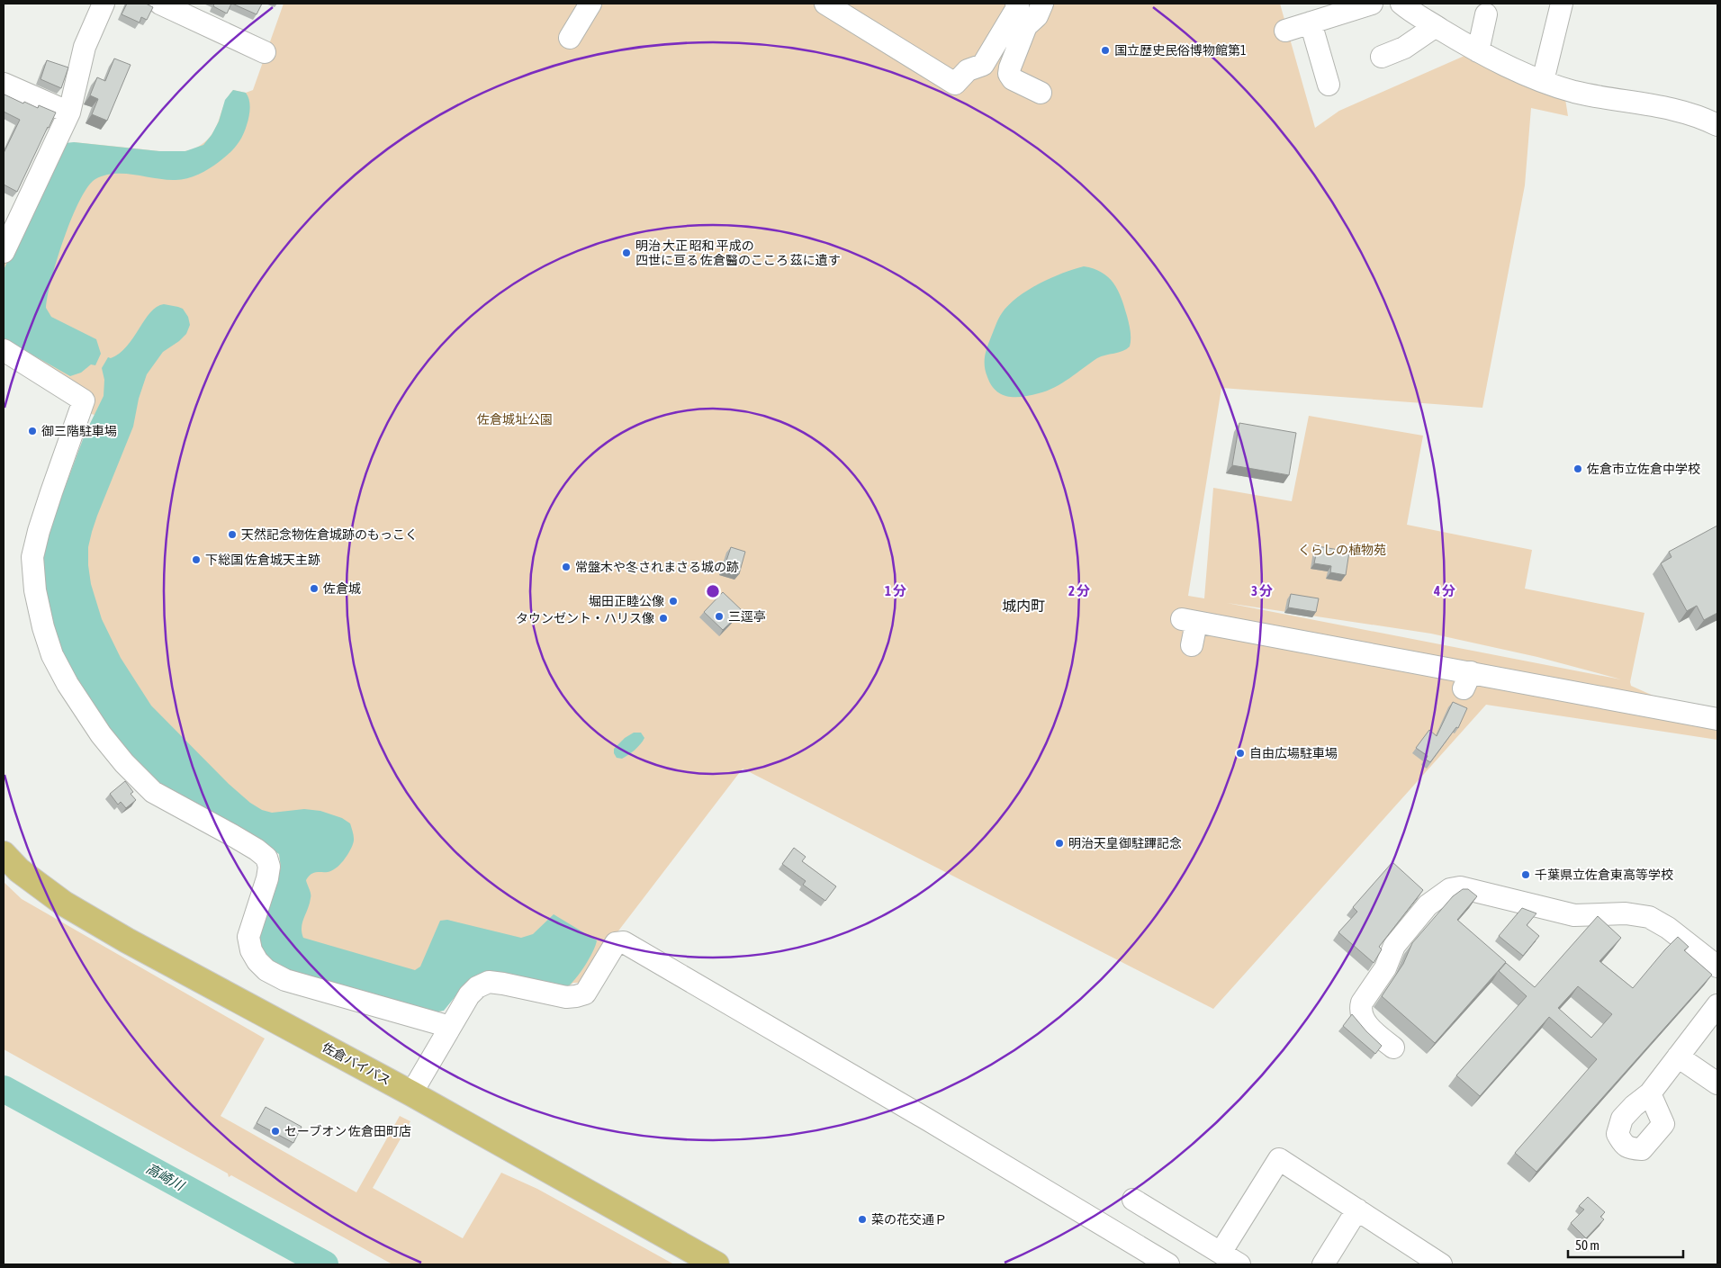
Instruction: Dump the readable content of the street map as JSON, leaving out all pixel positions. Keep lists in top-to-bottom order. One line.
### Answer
{"streets":{"highway":["佐倉バイパス"]},"districts":["城内町"],"water":["高崎川"],"parks":["佐倉城址公園","くらしの植物苑"],"places":["国立歴史民俗博物館第1","明治 大正 昭和 平成の 四世に亘る 佐倉醫のこころ 茲に遺す","御三階駐車場","佐倉市立佐倉中学校","天然記念物佐倉城跡のもっこく","下総国 佐倉城天主跡","常盤木や冬されまさる城の跡","佐倉城","堀田正睦公像","三逕亭","タウンゼント・ハリス像","自由広場駐車場","明治天皇御駐蹕記念","千葉県立佐倉東高等学校","セーブオン 佐倉田町店","菜の花交通Ｐ"],"scale_bar":"50 m","rings":["1 分","2 分","3 分","4 分"]}
